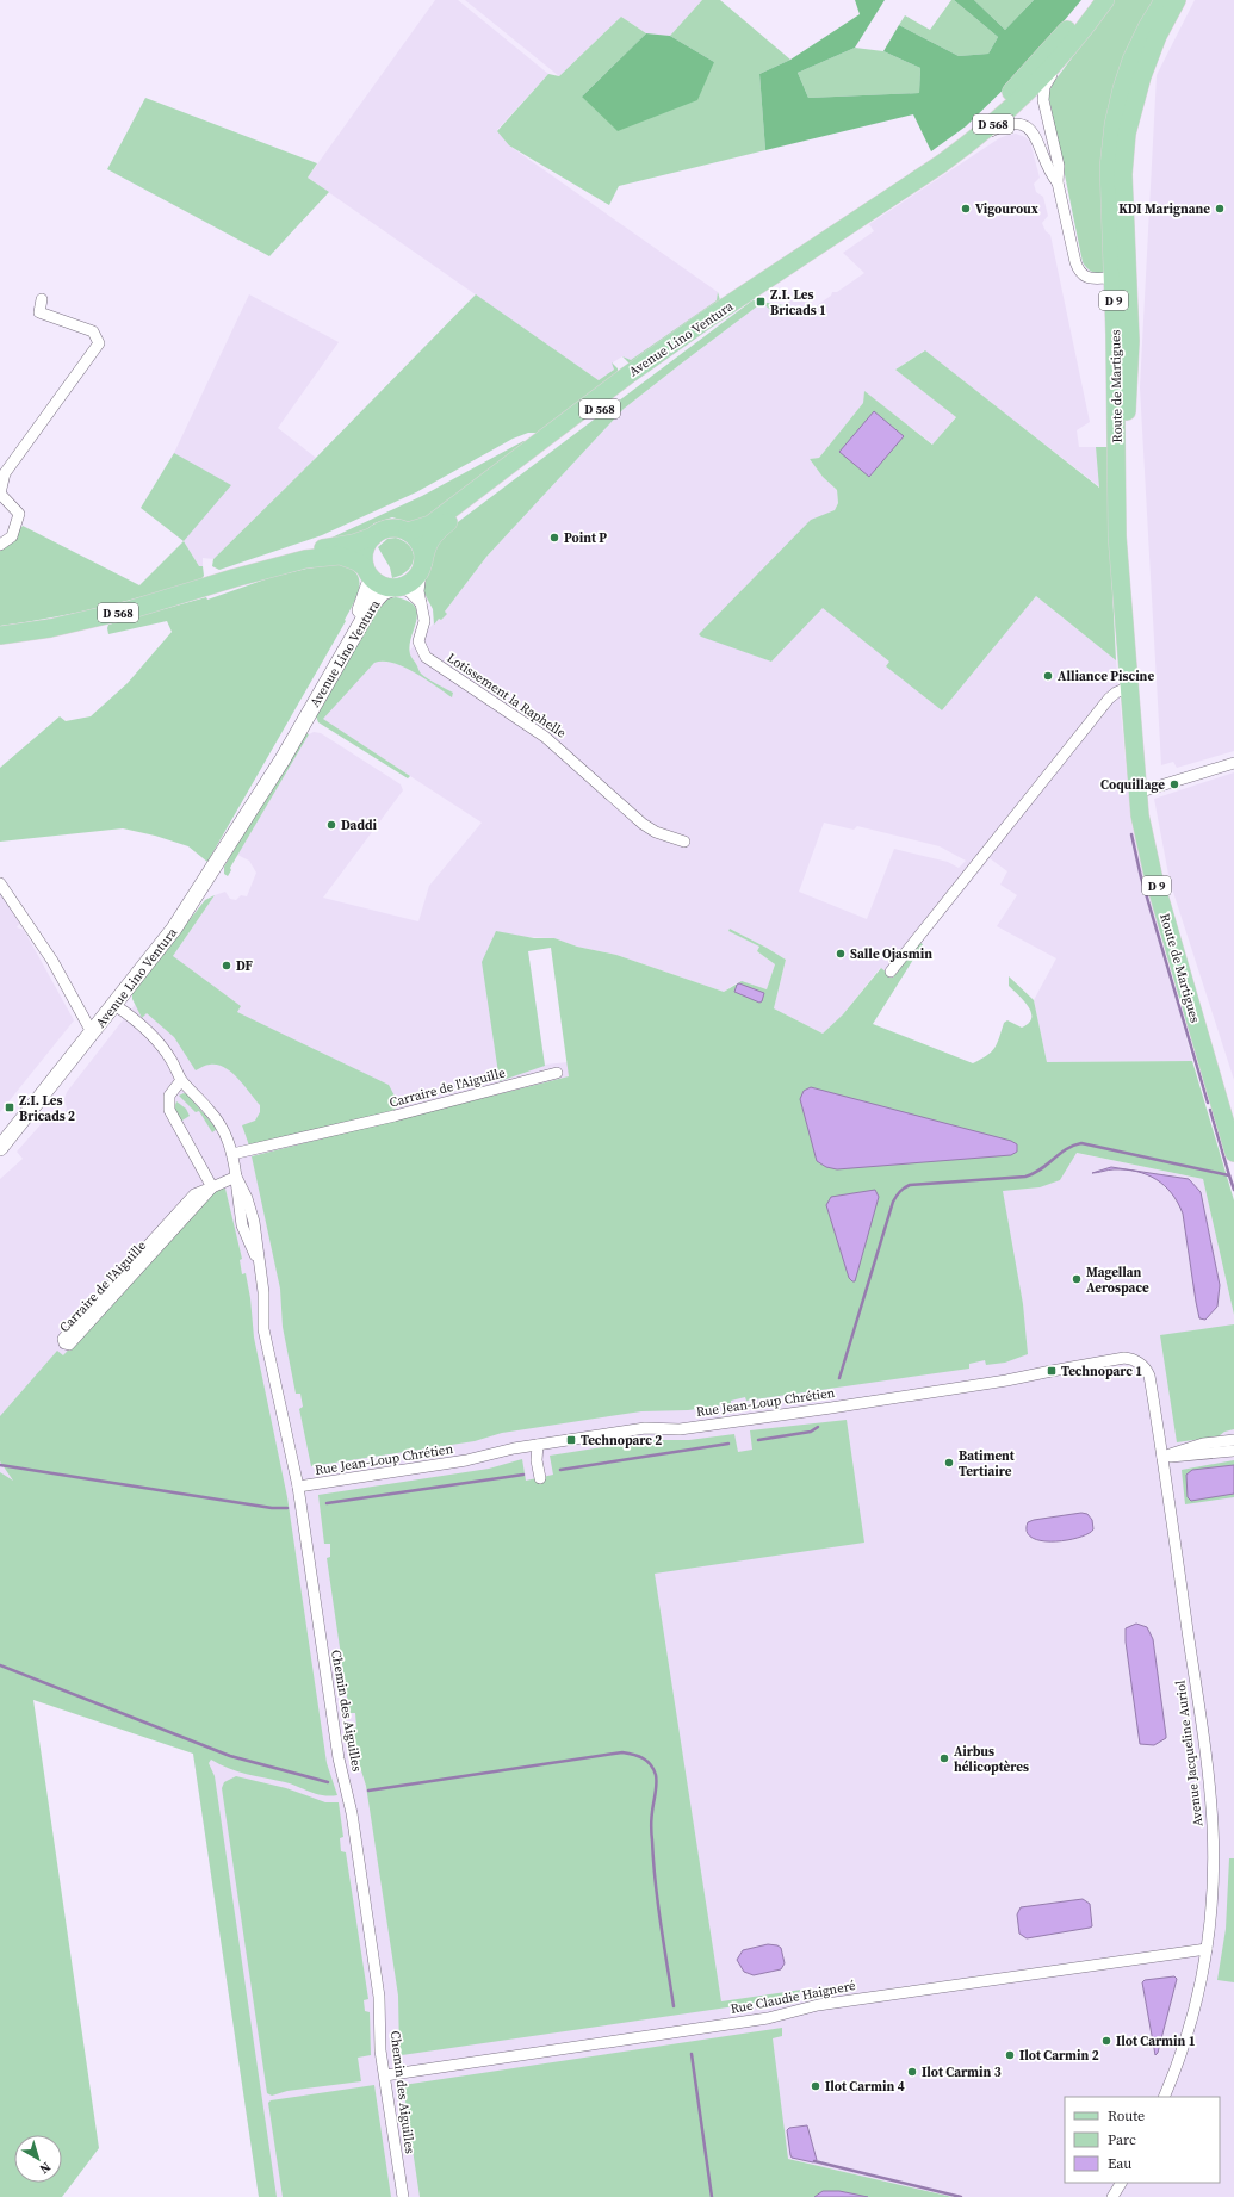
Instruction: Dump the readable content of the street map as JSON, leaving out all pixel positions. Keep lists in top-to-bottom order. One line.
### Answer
{"streets":{"main road":["D 568","D 9","Avenue Lino Ventura","Route de Martigues"],"street":["Lotissement la Raphelle","Carraire de l'Aiguille","Rue Jean-Loup Chrétien","Chemin des Aiguilles","Avenue Jacqueline Auriol","Rue Claudie Haigneré"]},"crossings":[["D 568","Avenue Lino Ventura"],["Avenue Lino Ventura","Lotissement la Raphelle"],["Carraire de l'Aiguille","Chemin des Aiguilles"],["Rue Jean-Loup Chrétien","Chemin des Aiguilles"],["Rue Jean-Loup Chrétien","Avenue Jacqueline Auriol"],["Chemin des Aiguilles","Rue Claudie Haigneré"],["Avenue Jacqueline Auriol","Rue Claudie Haigneré"]],"places":{"other":["Vigouroux","KDI Marignane","Point P","Alliance Piscine","Coquillage","Daddi","Salle Ojasmin","DF","Magellan Aerospace","Batiment Tertiaire","Airbus hélicoptères","Ilot Carmin 1","Ilot Carmin 2","Ilot Carmin 3","Ilot Carmin 4"],"transit":["Z.I. Les Bricads 1","Z.I. Les Bricads 2","Technoparc 1","Technoparc 2"]},"legend":["Route","Parc","Eau"],"north":"bottom right"}
